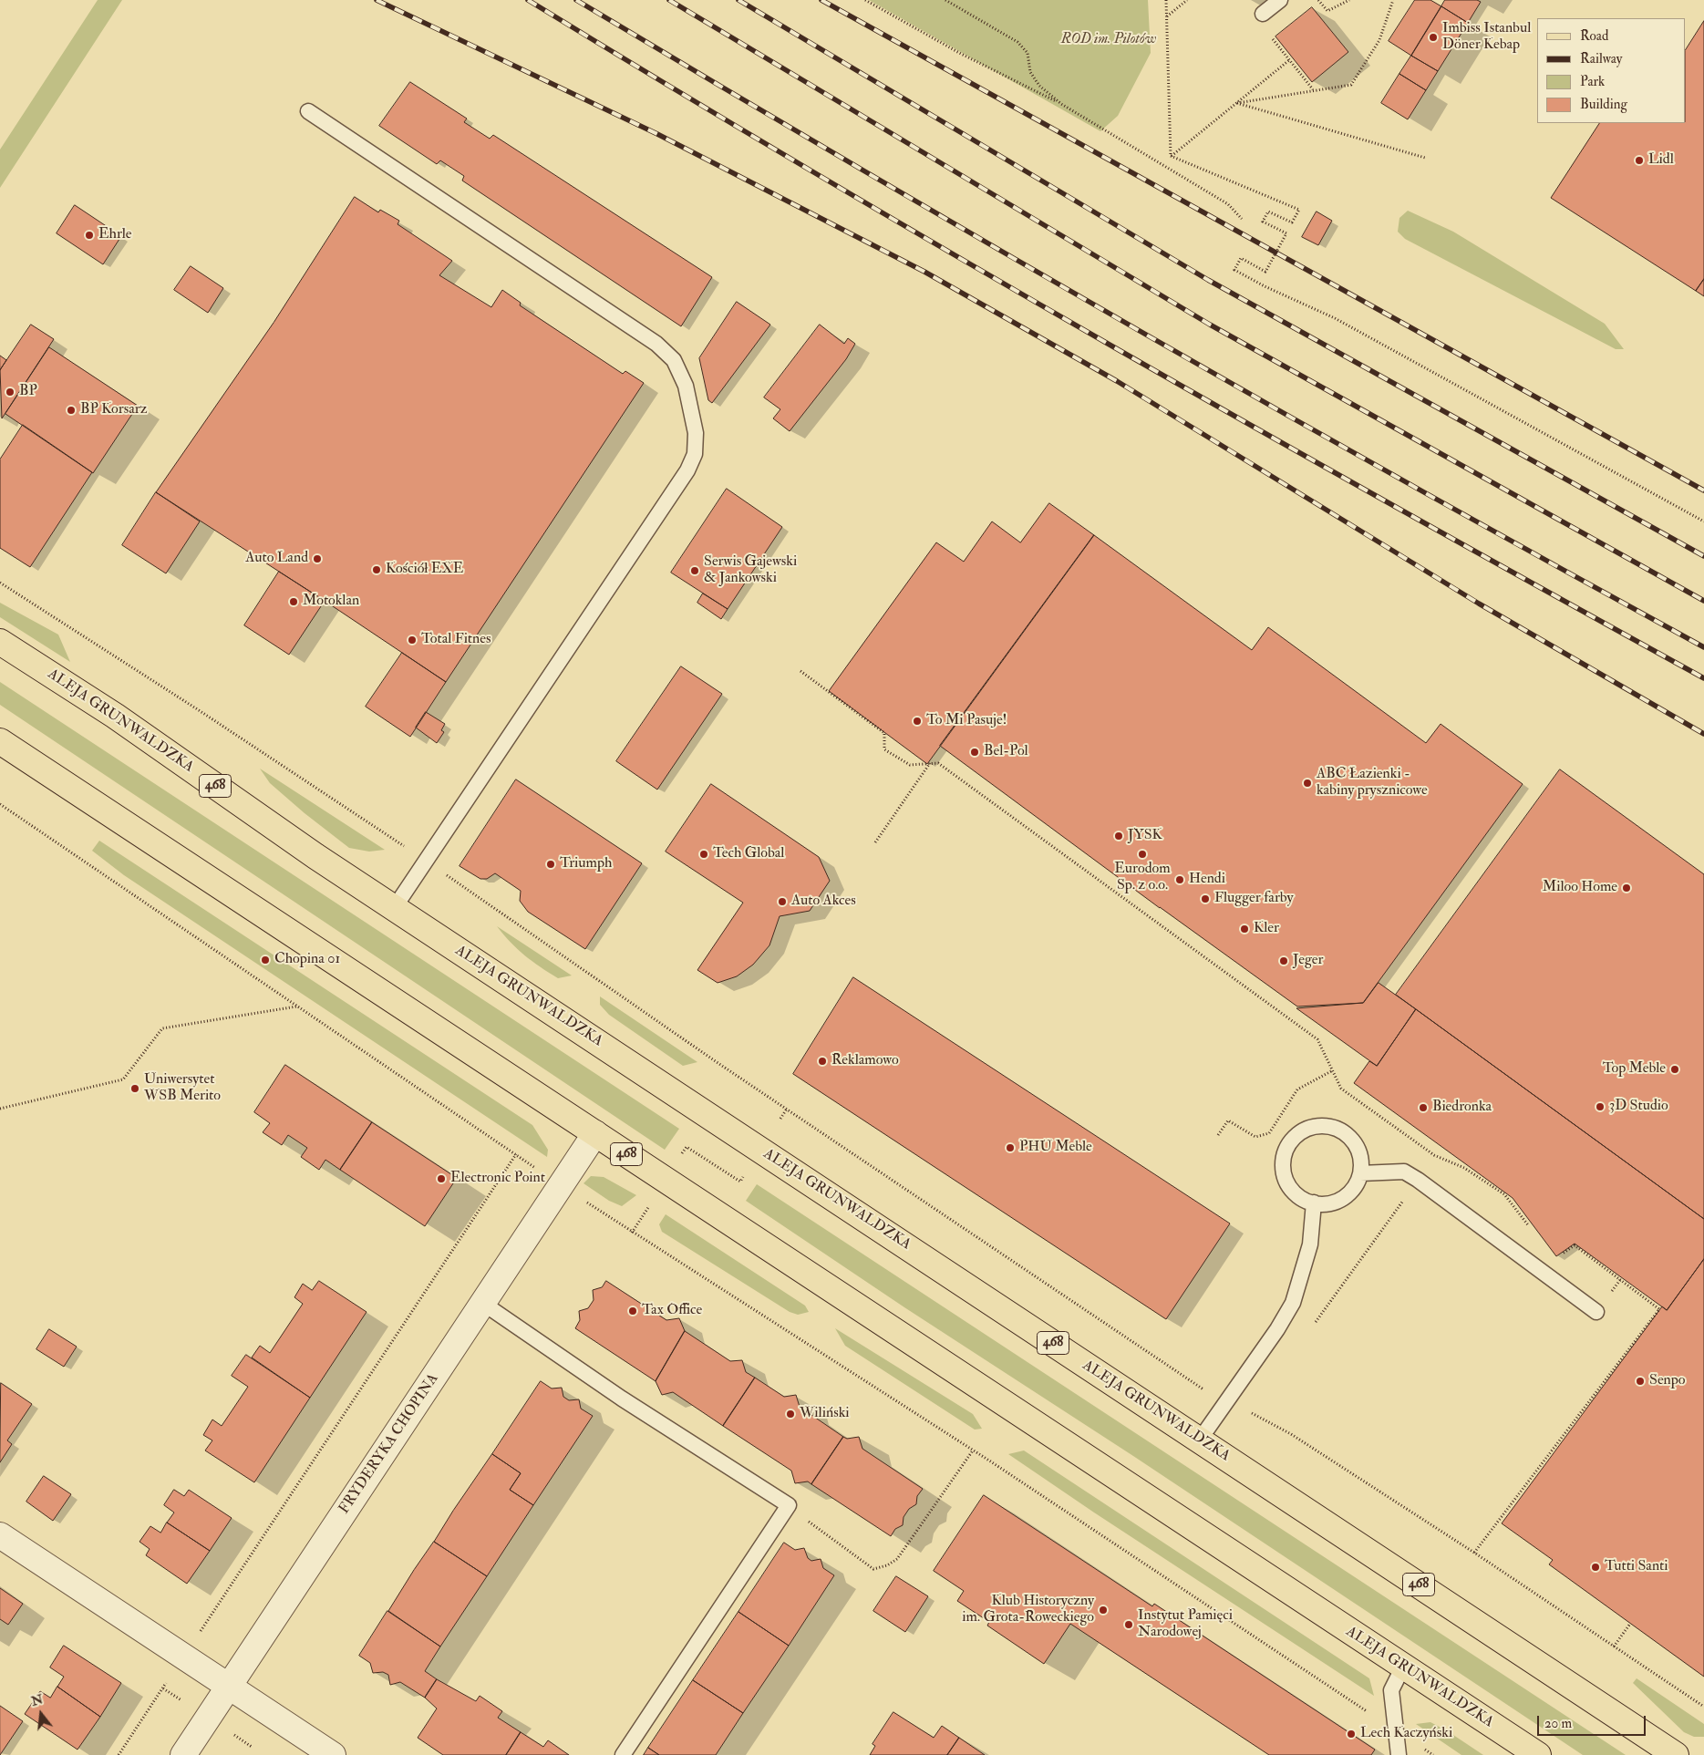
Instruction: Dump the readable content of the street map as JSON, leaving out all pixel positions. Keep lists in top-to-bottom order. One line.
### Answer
{"streets":{"main road":["ALEJA GRUNWALDZKA","468"],"street":["FRYDERYKA CHOPINA"]},"crossings":[["ALEJA GRUNWALDZKA","FRYDERYKA CHOPINA"]],"parks":["ROD im. Pilotów"],"places":["Imbiss Istanbul Döner Kebap","Lidl","Ehrle","BP","BP Korsarz","Auto Land","Kościół EXE","Serwis Gajewski & Jankowski","Motoklan","Total Fitnes","To Mi Pasuje!","Bel-Pol","ABC Łazienki - kabiny prysznicowe","JYSK","Tech Global","Eurodom Sp. z o.o.","Triumph","Hendi","Miloo Home","Flugger farby","Auto Akces","Kler","Chopina 01","Jeger","Reklamowo","Top Meble","Uniwersytet WSB Merito","3D Studio","Biedronka","PHU Meble","Electronic Point","Tax Office","Senpo","Wiliński","Tutti Santi","Klub Historyczny im. Grota-Roweckiego","Instytut Pamięci Narodowej","Lech Kaczyński"],"legend":["Road","Railway","Park","Building"],"scale_bar":"20 m","north":"top"}
